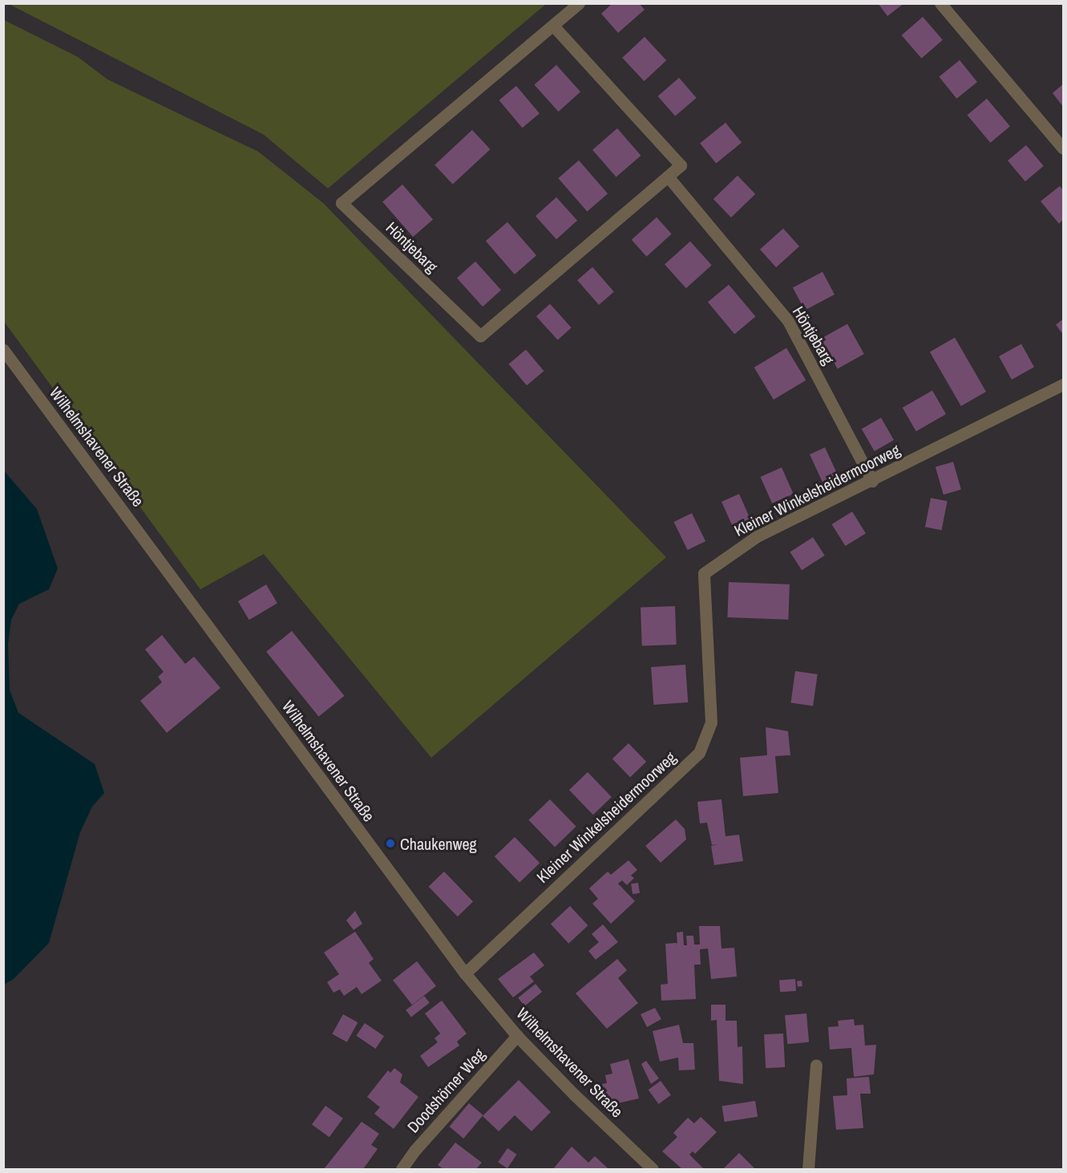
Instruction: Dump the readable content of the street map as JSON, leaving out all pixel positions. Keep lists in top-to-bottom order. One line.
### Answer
{"streets":{"street":["Höntjebarg","Wilhelmshavener Straße","Kleiner Winkelsheidermoorweg","Doodshörner Weg"]},"crossings":[["Höntjebarg","Kleiner Winkelsheidermoorweg"],["Wilhelmshavener Straße","Kleiner Winkelsheidermoorweg"],["Wilhelmshavener Straße","Doodshörner Weg"]],"places":["Chaukenweg"]}
